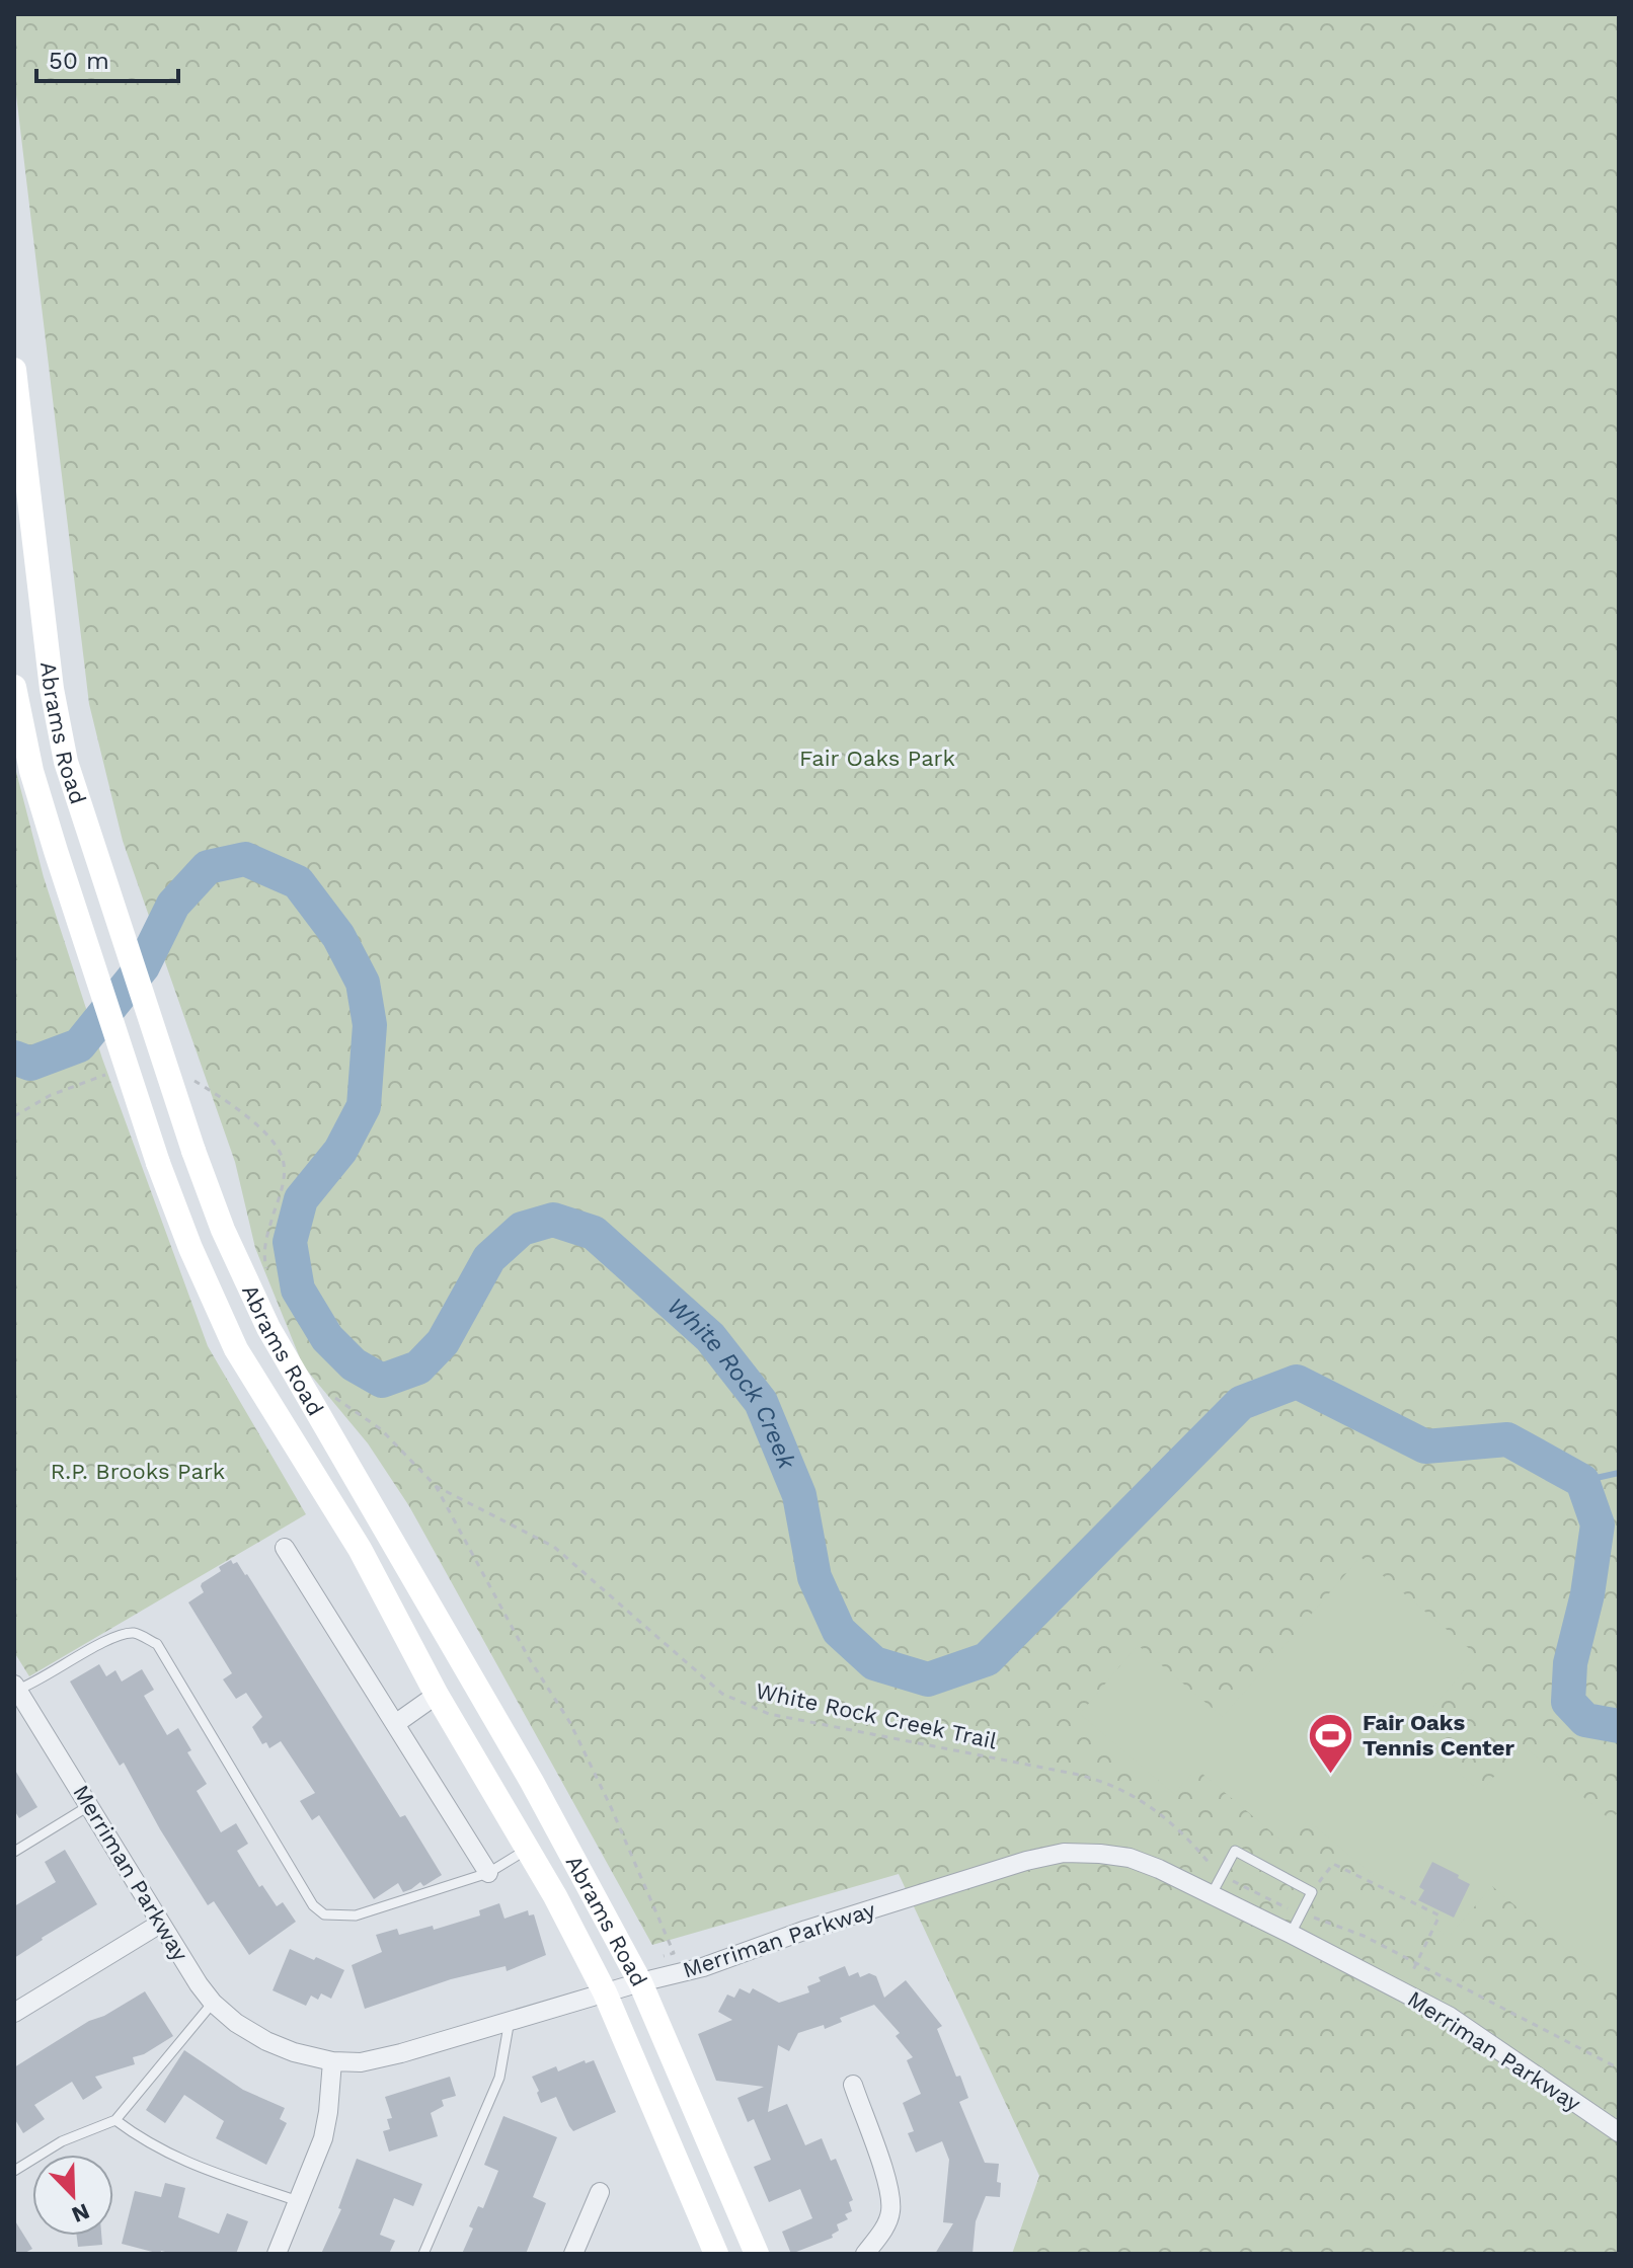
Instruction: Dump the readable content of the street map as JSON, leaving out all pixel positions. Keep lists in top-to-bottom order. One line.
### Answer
{"streets":{"main road":["Abrams Road"],"street":["Merriman Parkway"],"path":["White Rock Creek Trail"]},"crossings":[["Abrams Road","Merriman Parkway"]],"water":["White Rock Creek"],"parks":["Fair Oaks Park","R.P. Brooks Park"],"places":{"sports":["Fair Oaks Tennis Center"]},"scale_bar":"50 m","north":"bottom right"}
